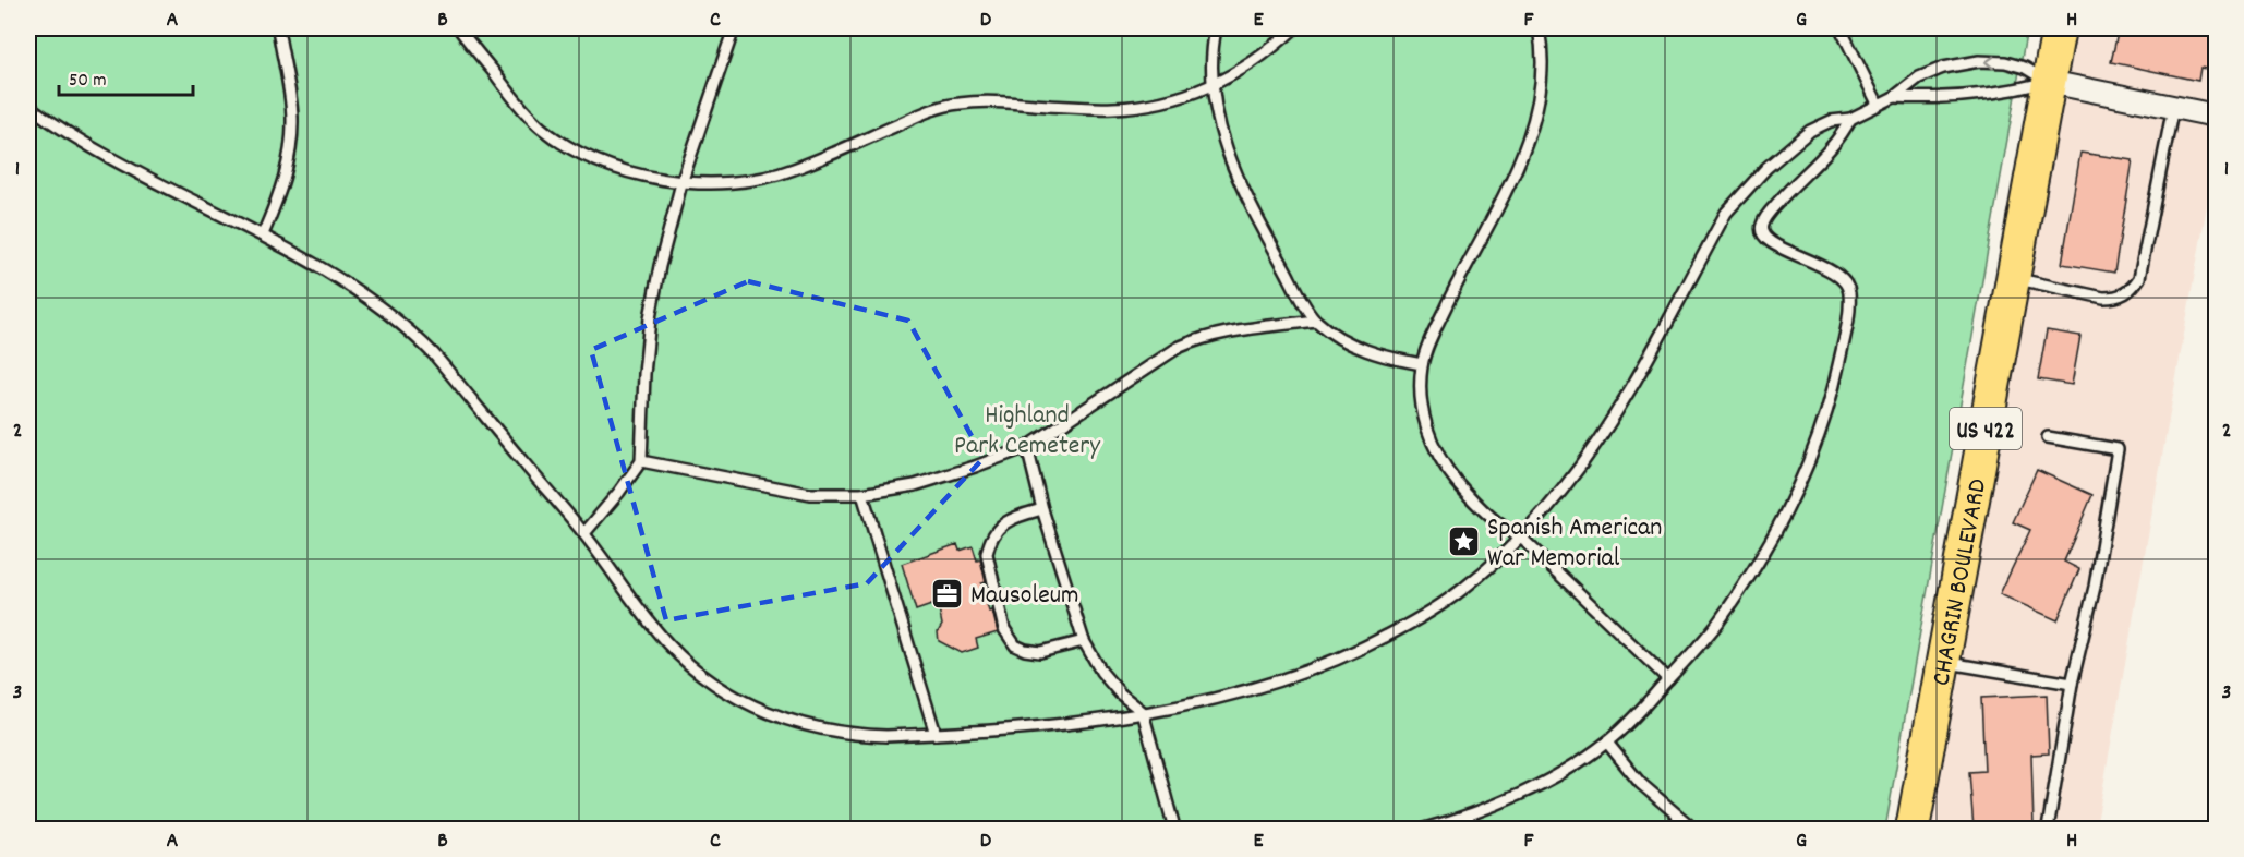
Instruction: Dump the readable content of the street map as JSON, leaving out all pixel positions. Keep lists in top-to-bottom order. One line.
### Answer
{"streets":{"main road":["US 422","CHAGRIN BOULEVARD"]},"parks":["Highland Park Cemetery"],"places":{"place":["Spanish American War Memorial"],"office":["Mausoleum"]},"scale_bar":"50 m","grid":{"columns":["A","B","C","D","E","F","G","H"],"rows":["1","2","3"]}}
